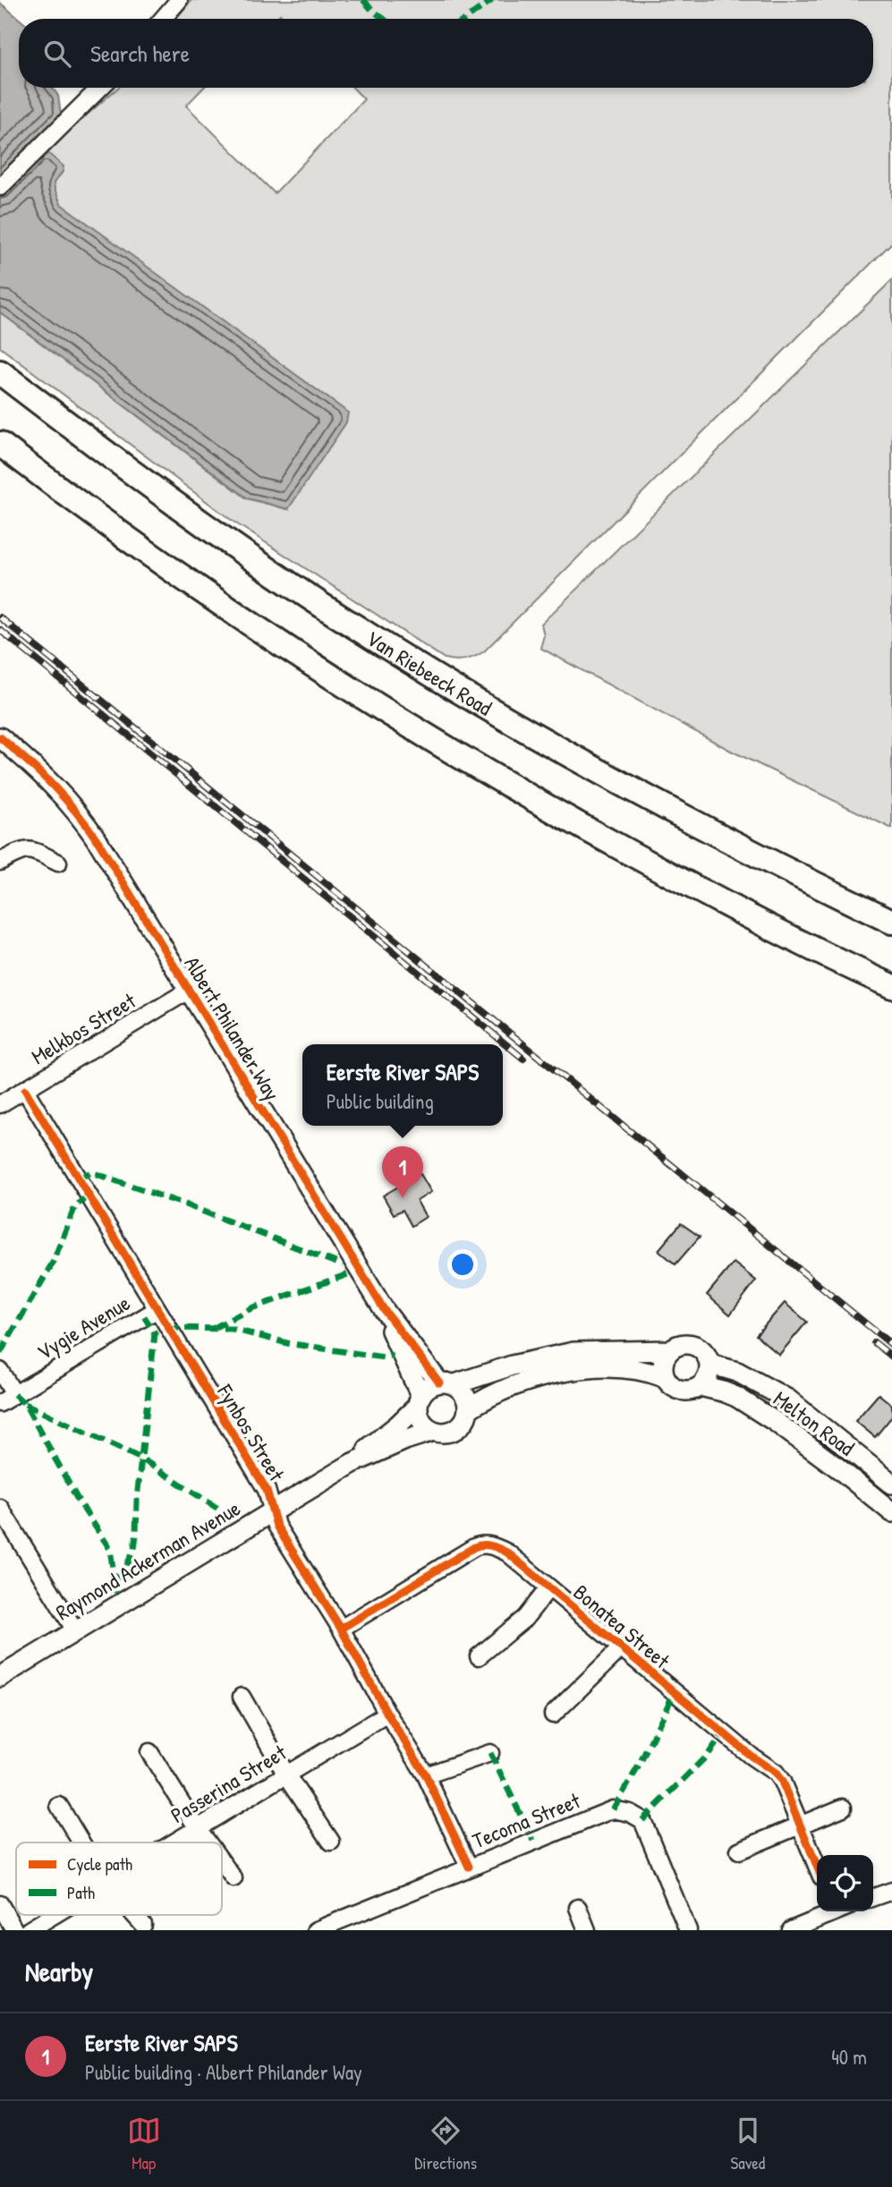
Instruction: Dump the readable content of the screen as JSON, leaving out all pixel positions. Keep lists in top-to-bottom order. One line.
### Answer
{"streets":{"main road":["Van Riebeeck Road"],"street":["Melkbos Street","Albert Philander Way","Vygie Avenue","Melton Road","Fynbos Street","Raymond Ackerman Avenue","Bonatea Street","Passerina Street","Tecoma Street"]},"crossings":[["Melkbos Street","Albert Philander Way"],["Melkbos Street","Fynbos Street"],["Albert Philander Way","Raymond Ackerman Avenue"],["Vygie Avenue","Fynbos Street"],["Fynbos Street","Raymond Ackerman Avenue"],["Fynbos Street","Bonatea Street"],["Fynbos Street","Passerina Street"],["Fynbos Street","Tecoma Street"]],"legend":["Cycle path","Path"],"page":{"search":"Search here","popup":["Eerste River SAPS","Public building"],"pins":"1","heading":"Nearby","list":[{"mark":"1","name":"Eerste River SAPS","note":"Public building · Albert Philander Way","value":"40 m"}],"nav":["Map","Directions","Saved"]}}
